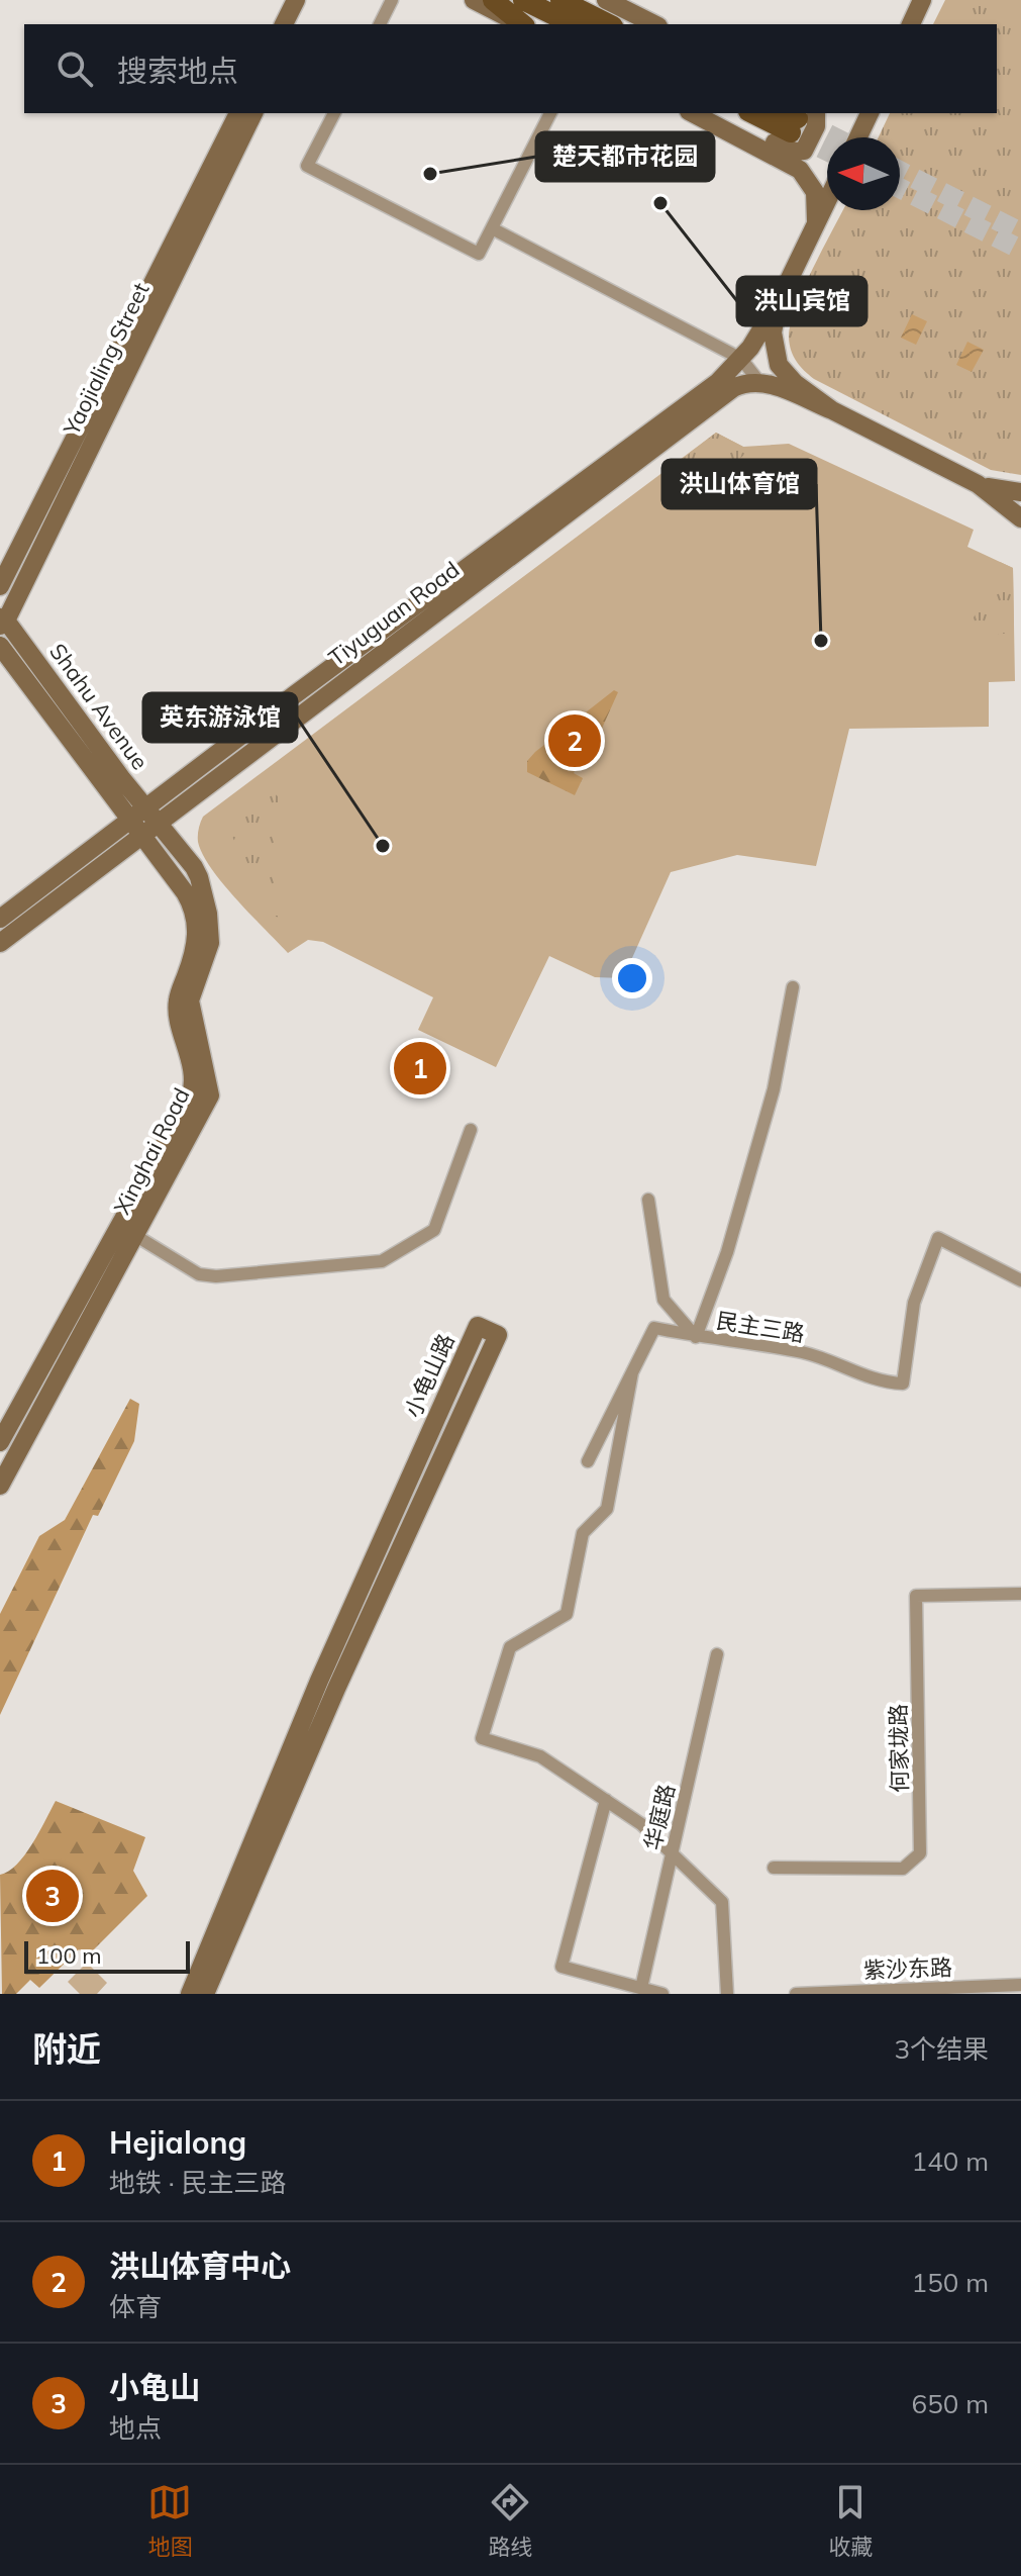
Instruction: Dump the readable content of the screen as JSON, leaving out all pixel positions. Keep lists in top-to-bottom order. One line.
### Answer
{"streets":{"main road":["Yaojialing Street","Tiyuguan Road","Shahu Avenue","Xinghai Road","小龟山路"],"street":["民主三路","何家垅路","华庭路","紫沙东路"]},"crossings":[["Yaojialing Street","Shahu Avenue"],["Tiyuguan Road","Shahu Avenue"],["Tiyuguan Road","Xinghai Road"],["Shahu Avenue","Xinghai Road"]],"places":["楚天都市花园","洪山宾馆","洪山体育馆","英东游泳馆"],"scale_bar":"100 m","north":"left","page":{"search":"搜索地点","pins":["2","1","3"],"scale":"100 m","heading":["附近","3个结果"],"list":[{"mark":"1","name":"Hejialong","note":"地铁 · 民主三路","value":"140 m"},{"mark":"2","name":"洪山体育中心","note":"体育","value":"150 m"},{"mark":"3","name":"小龟山","note":"地点","value":"650 m"}],"nav":["地图","路线","收藏"]}}
